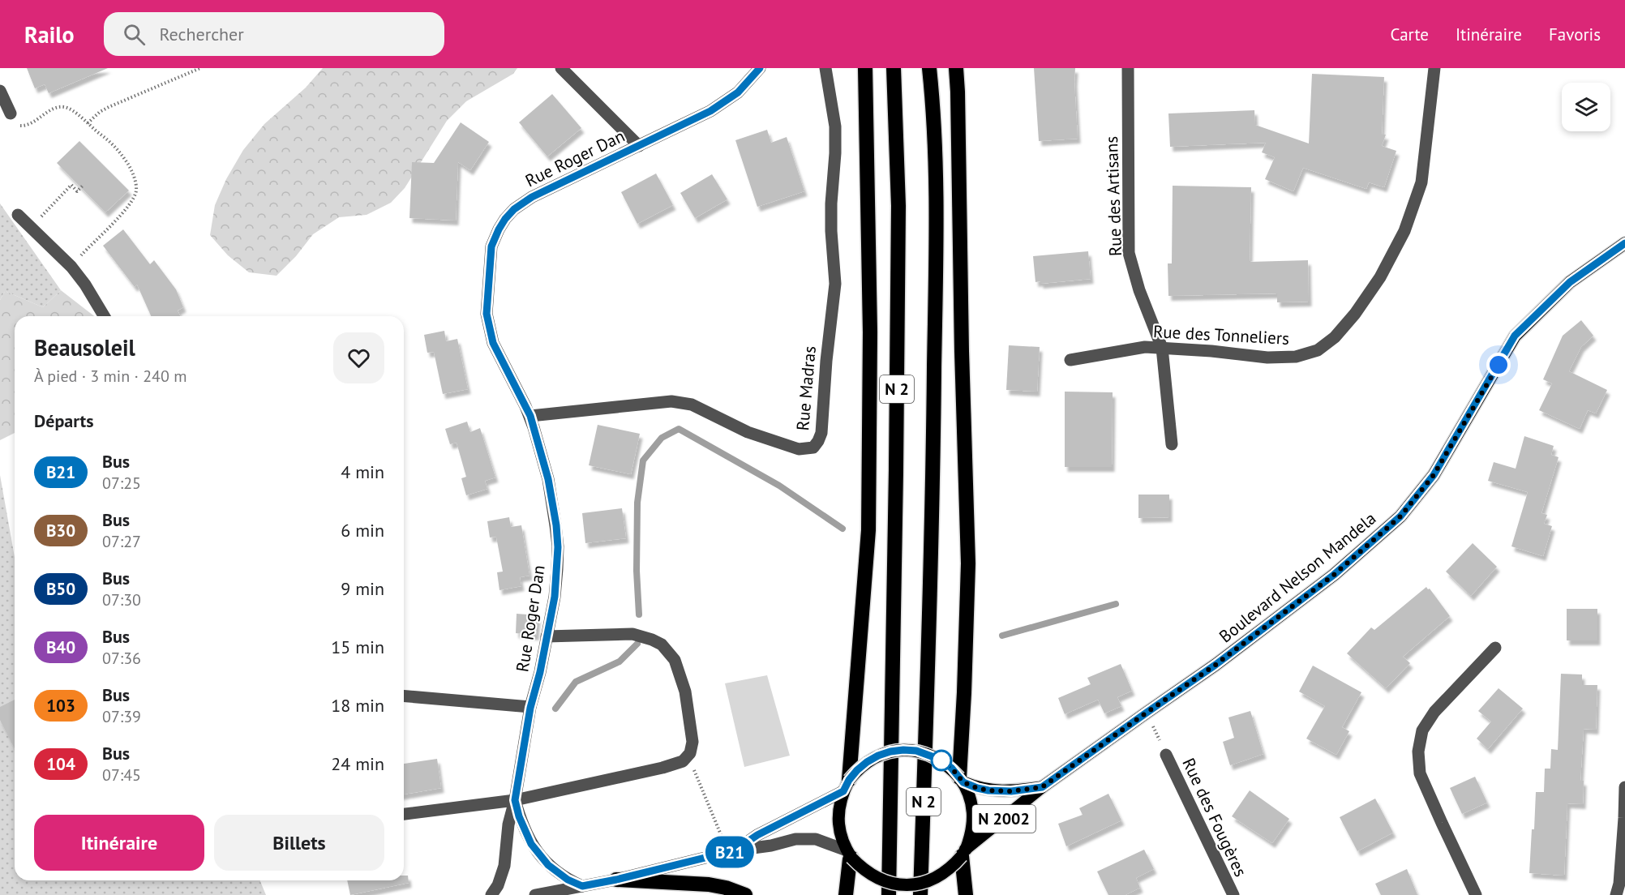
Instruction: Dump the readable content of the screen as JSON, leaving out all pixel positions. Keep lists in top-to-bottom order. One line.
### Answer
{"streets":{"highway":["N 2"],"main road":["Boulevard Nelson Mandela","N 2002"],"street":["Rue Roger Dan","Rue des Artisans","Rue des Tonneliers","Rue Madras","Rue des Fougères"]},"crossings":[["Rue Roger Dan","Rue Madras"],["Rue des Artisans","Rue des Tonneliers"]],"lines":["bus line B21"],"page":{"header":"Railo","search":"Rechercher","nav":["Carte","Itinéraire","Favoris"],"on_map":"B21","heading":[["Beausoleil","À pied · 3 min · 240 m"],"Départs"],"list":[{"mark":"B21","name":"Bus","note":"07:25","value":"4 min"},{"mark":"B30","name":"Bus","note":"07:27","value":"6 min"},{"mark":"B50","name":"Bus","note":"07:30","value":"9 min"},{"mark":"B40","name":"Bus","note":"07:36","value":"15 min"},{"mark":"103","name":"Bus","note":"07:39","value":"18 min"},{"mark":"104","name":"Bus","note":"07:45","value":"24 min"}],"buttons":["Itinéraire","Billets"]}}
